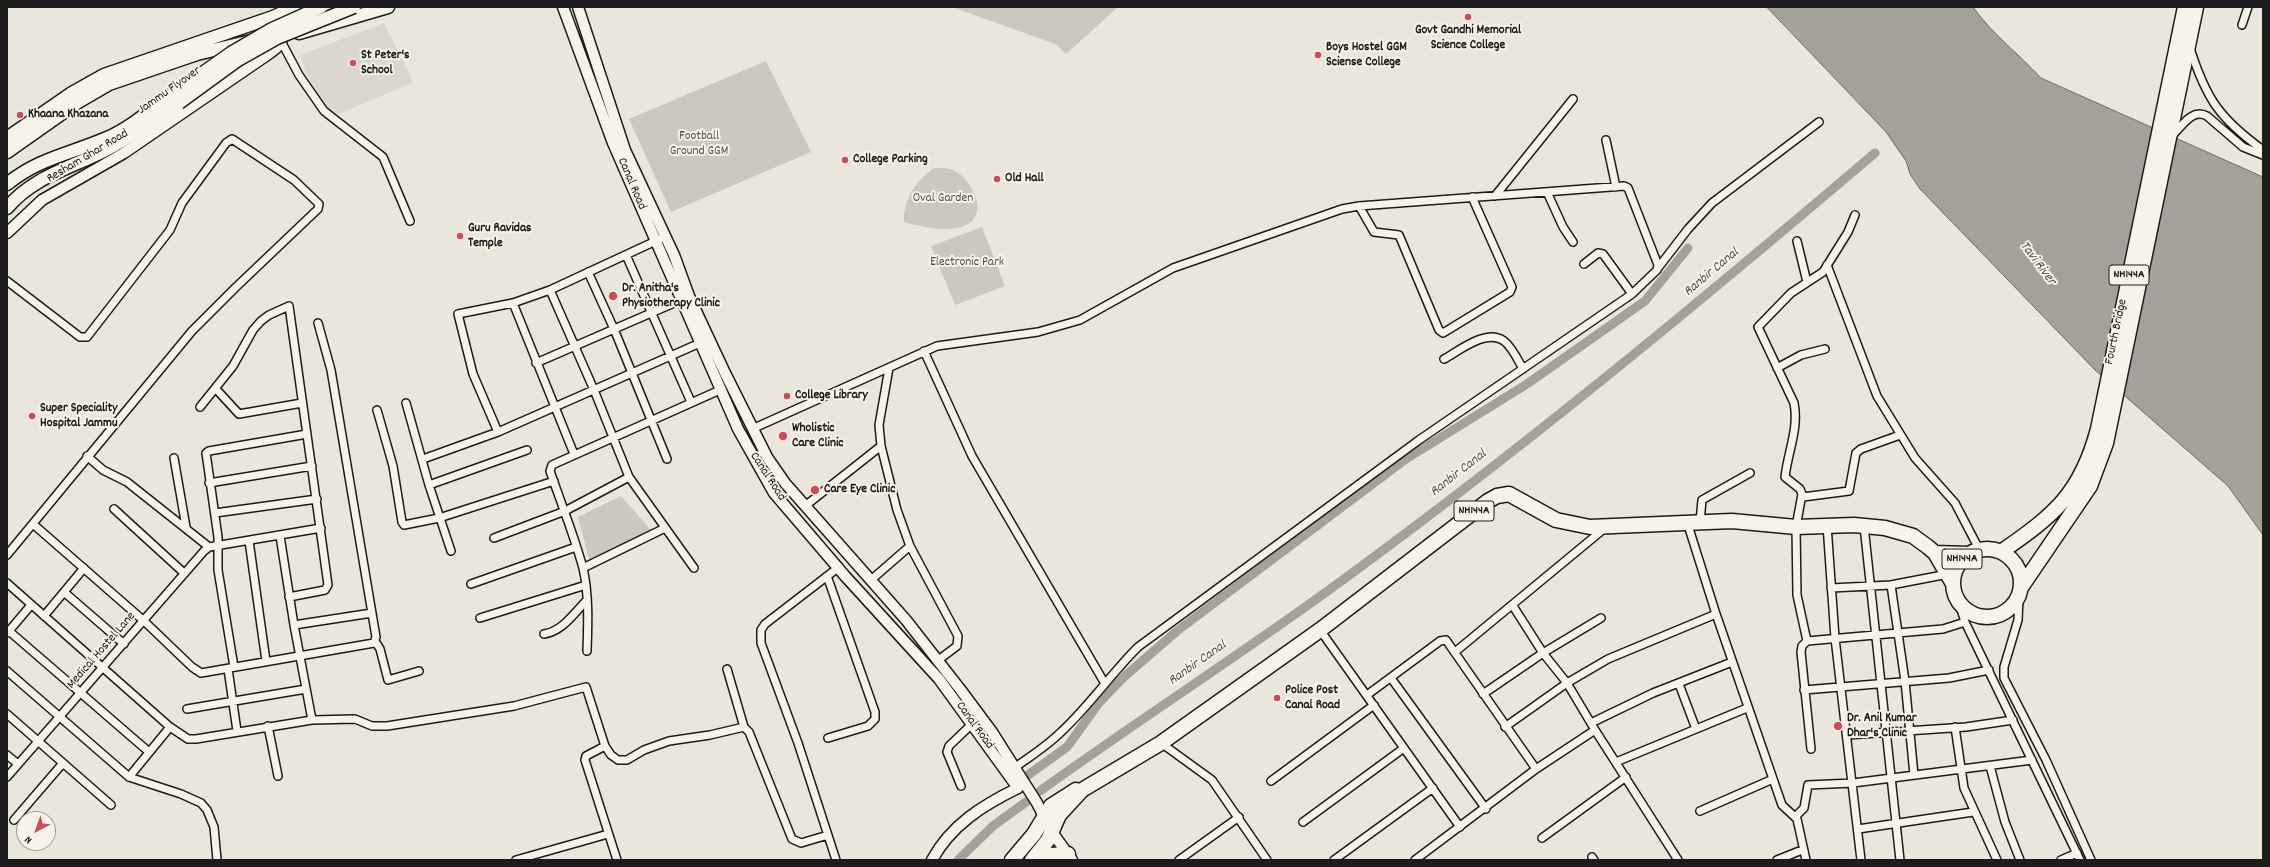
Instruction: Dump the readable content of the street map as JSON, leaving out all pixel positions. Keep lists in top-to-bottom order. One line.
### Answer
{"streets":{"highway":["NH144A","Fourth Bridge"],"main road":["Jammu Flyover","Resham Ghar Road","Canal Road"],"street":["Medical Hostel Lane"]},"crossings":[["Canal Road","NH144A"],["NH144A","Fourth Bridge"]],"water":["Tavi River","Ranbir Canal"],"parks":["Football Ground GGM","Oval Garden","Electronic Park"],"places":["Govt Gandhi Memorial Science College","Boys Hostel GGM Sciense College","St Peter's School","Khaana Khazana","College Parking","Old Hall","Guru Ravidas Temple","Dr. Anitha's Physiotherapy Clinic","College Library","Super Speciality Hospital Jammu","Wholistic Care Clinic","Care Eye Clinic","Police Post Canal Road","Dr. Anil Kumar Dhar's Clinic"],"north":"bottom left"}
